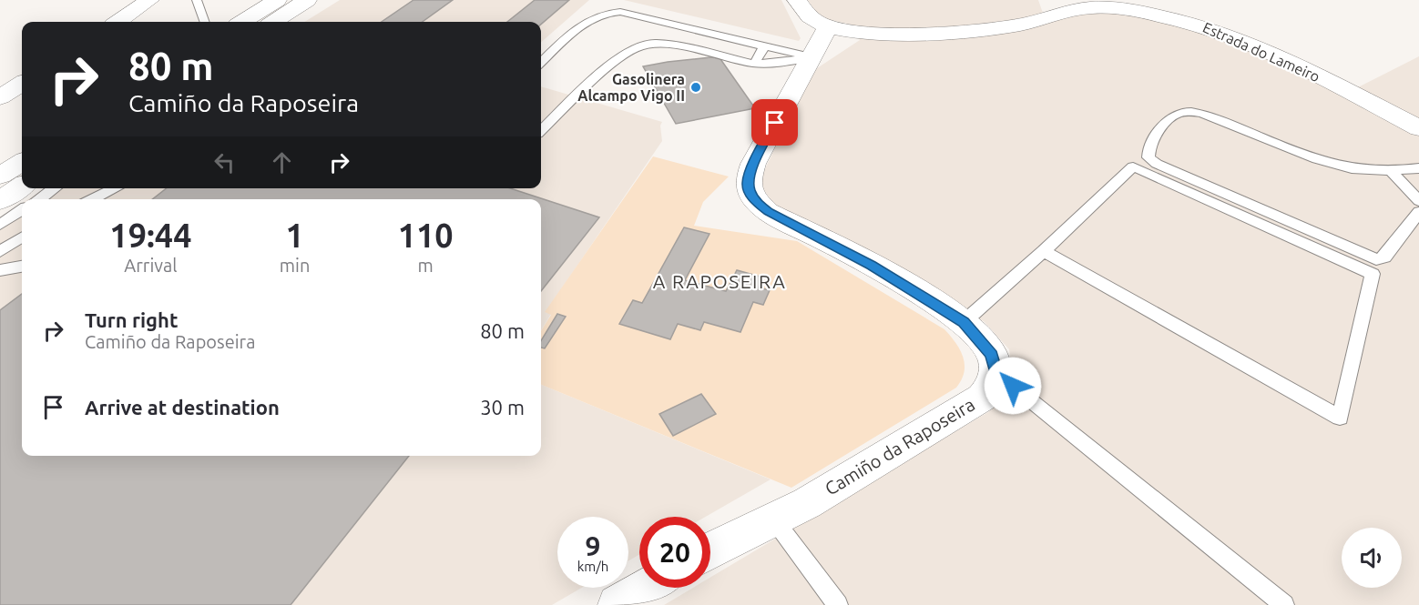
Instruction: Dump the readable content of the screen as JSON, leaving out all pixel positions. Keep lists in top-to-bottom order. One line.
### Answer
{"streets":{"main road":["Estrada do Lameiro","Camiño da Raposeira"]},"districts":["A RAPOSEIRA"],"places":["Gasolinera Alcampo Vigo II"],"page":{"turn":["80 m","Camiño da Raposeira"],"eta":["19:44","Arrival","1","min","110","m"],"list":[{"name":"Turn right","note":"Camiño da Raposeira","value":"80 m"},{"name":"Arrive at destination","value":"30 m"}],"speed":"9 km/h","limit":"20"}}
